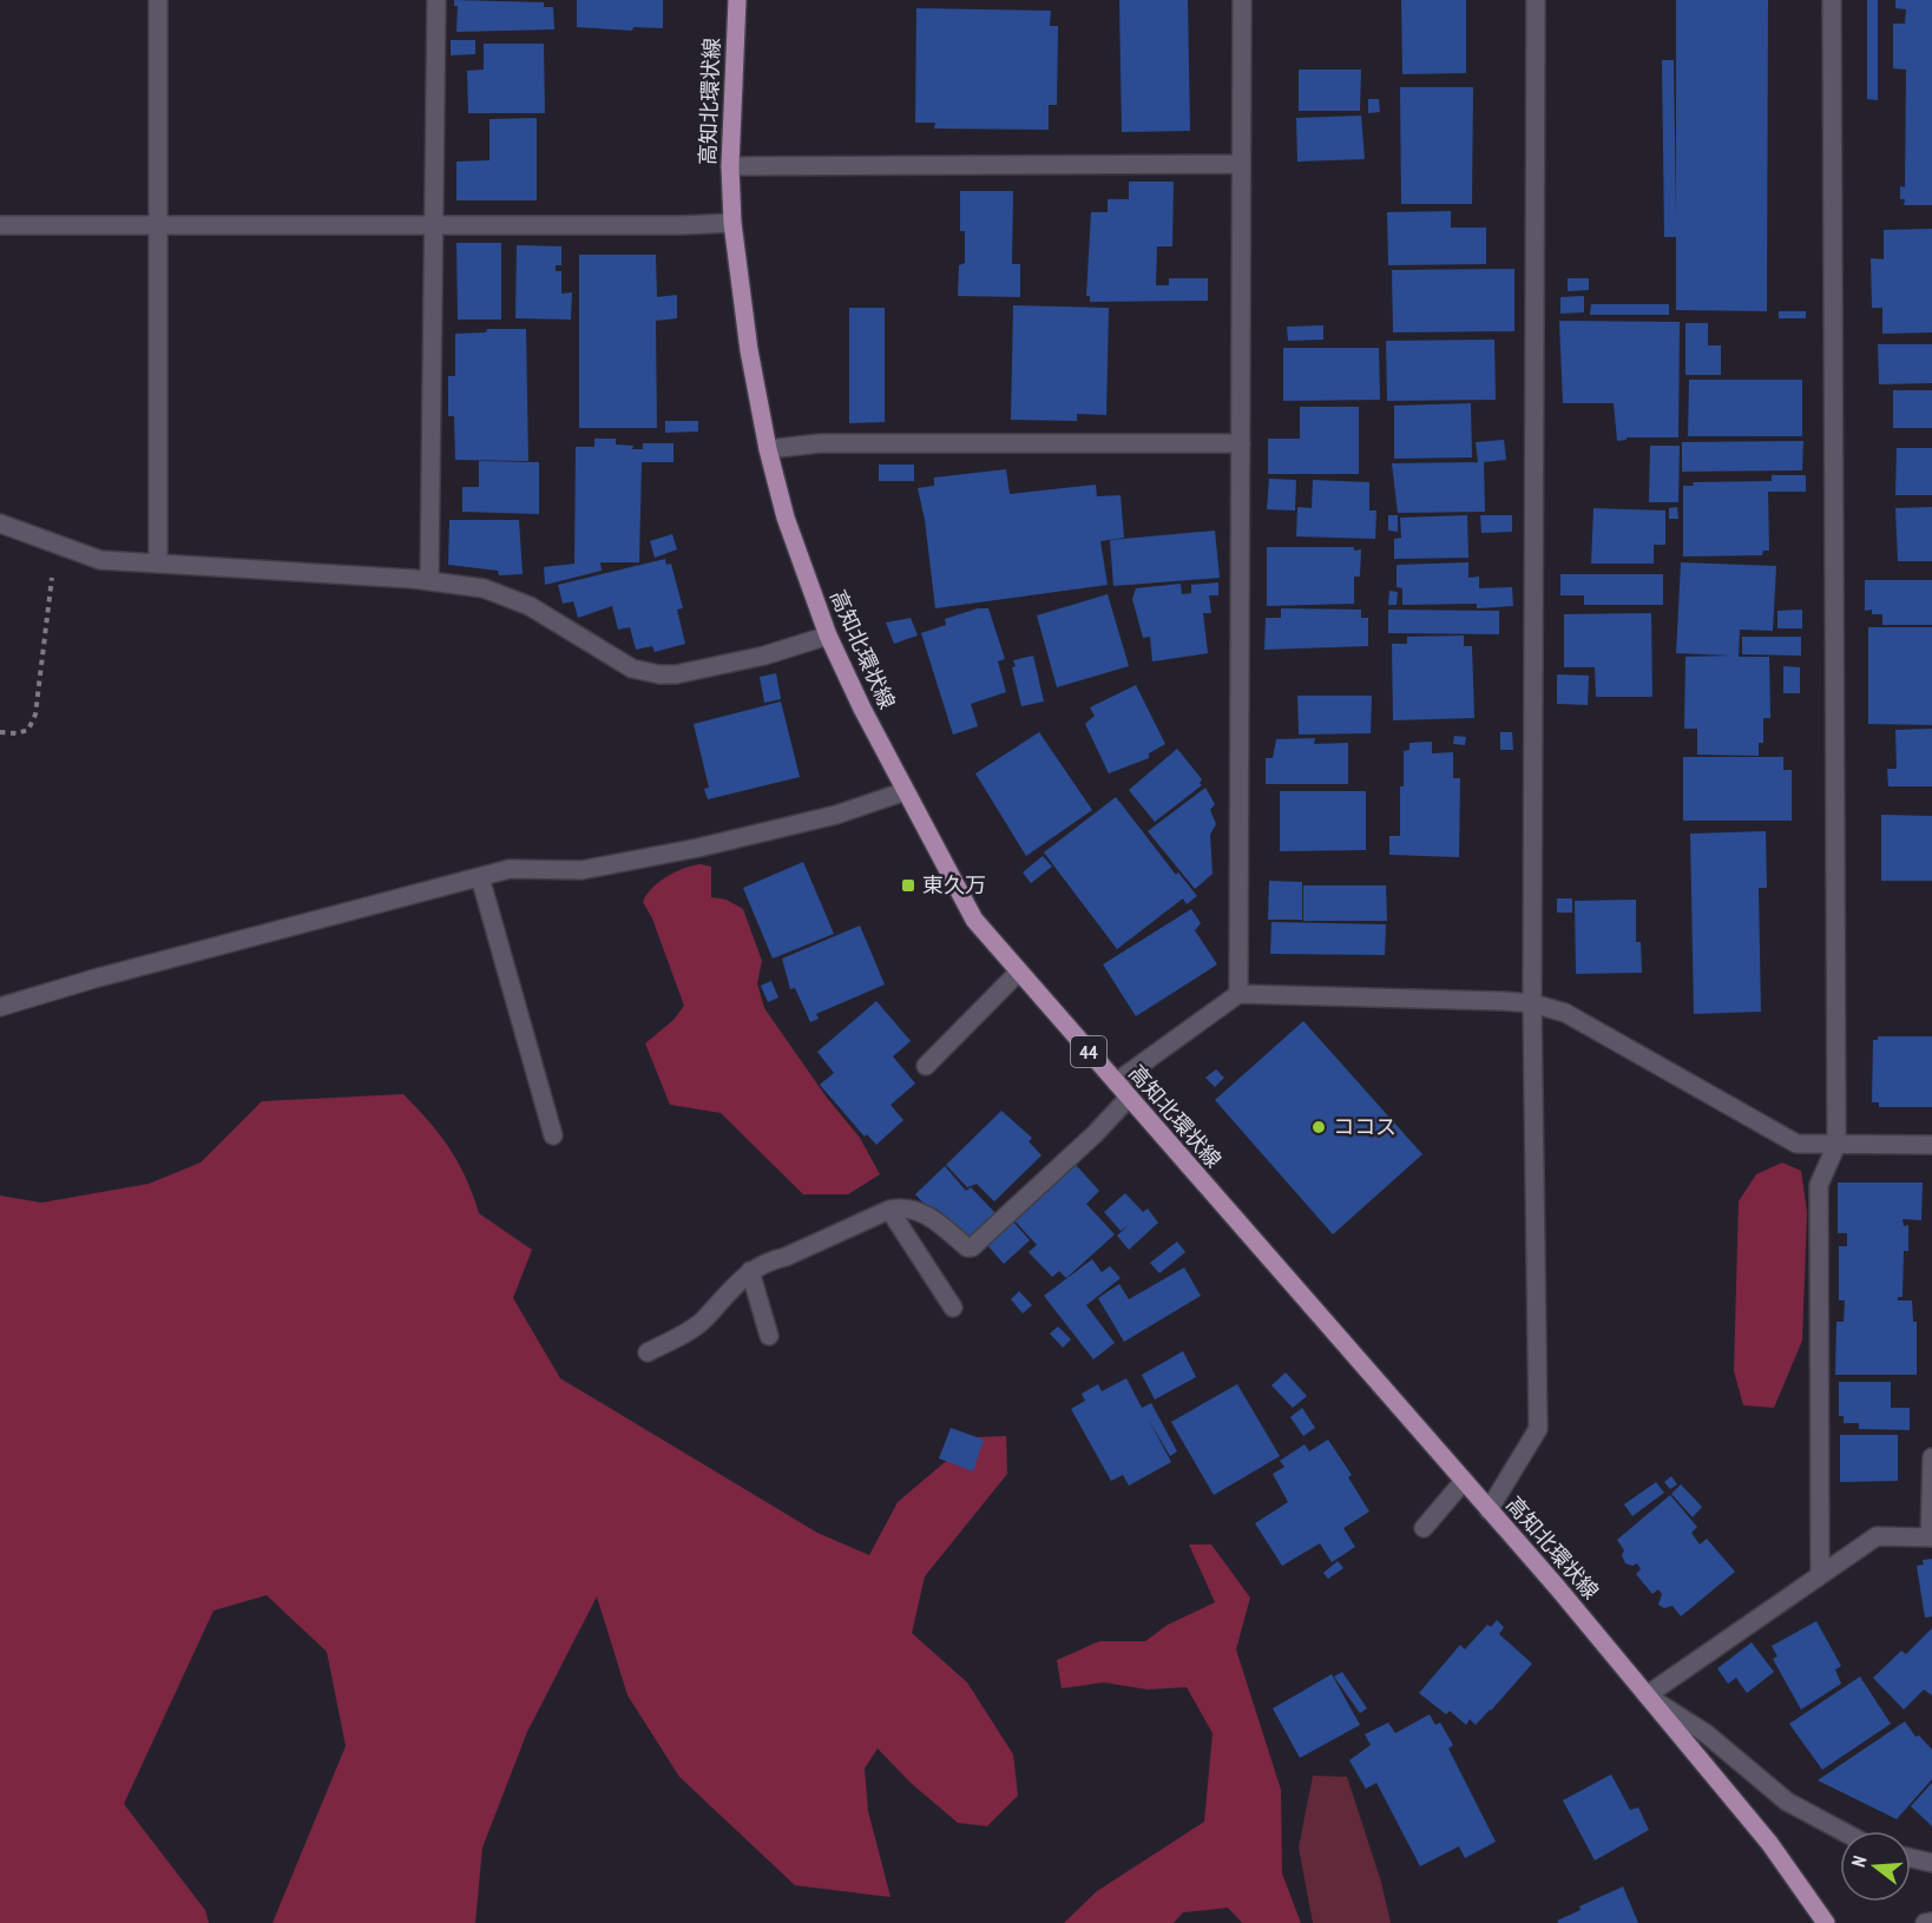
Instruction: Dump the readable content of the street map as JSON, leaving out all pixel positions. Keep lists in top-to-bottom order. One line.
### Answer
{"streets":{"main road":["高知北環状線","44"]},"places":{"transit":["東久万"],"other":["ココス"]},"north":"left"}
